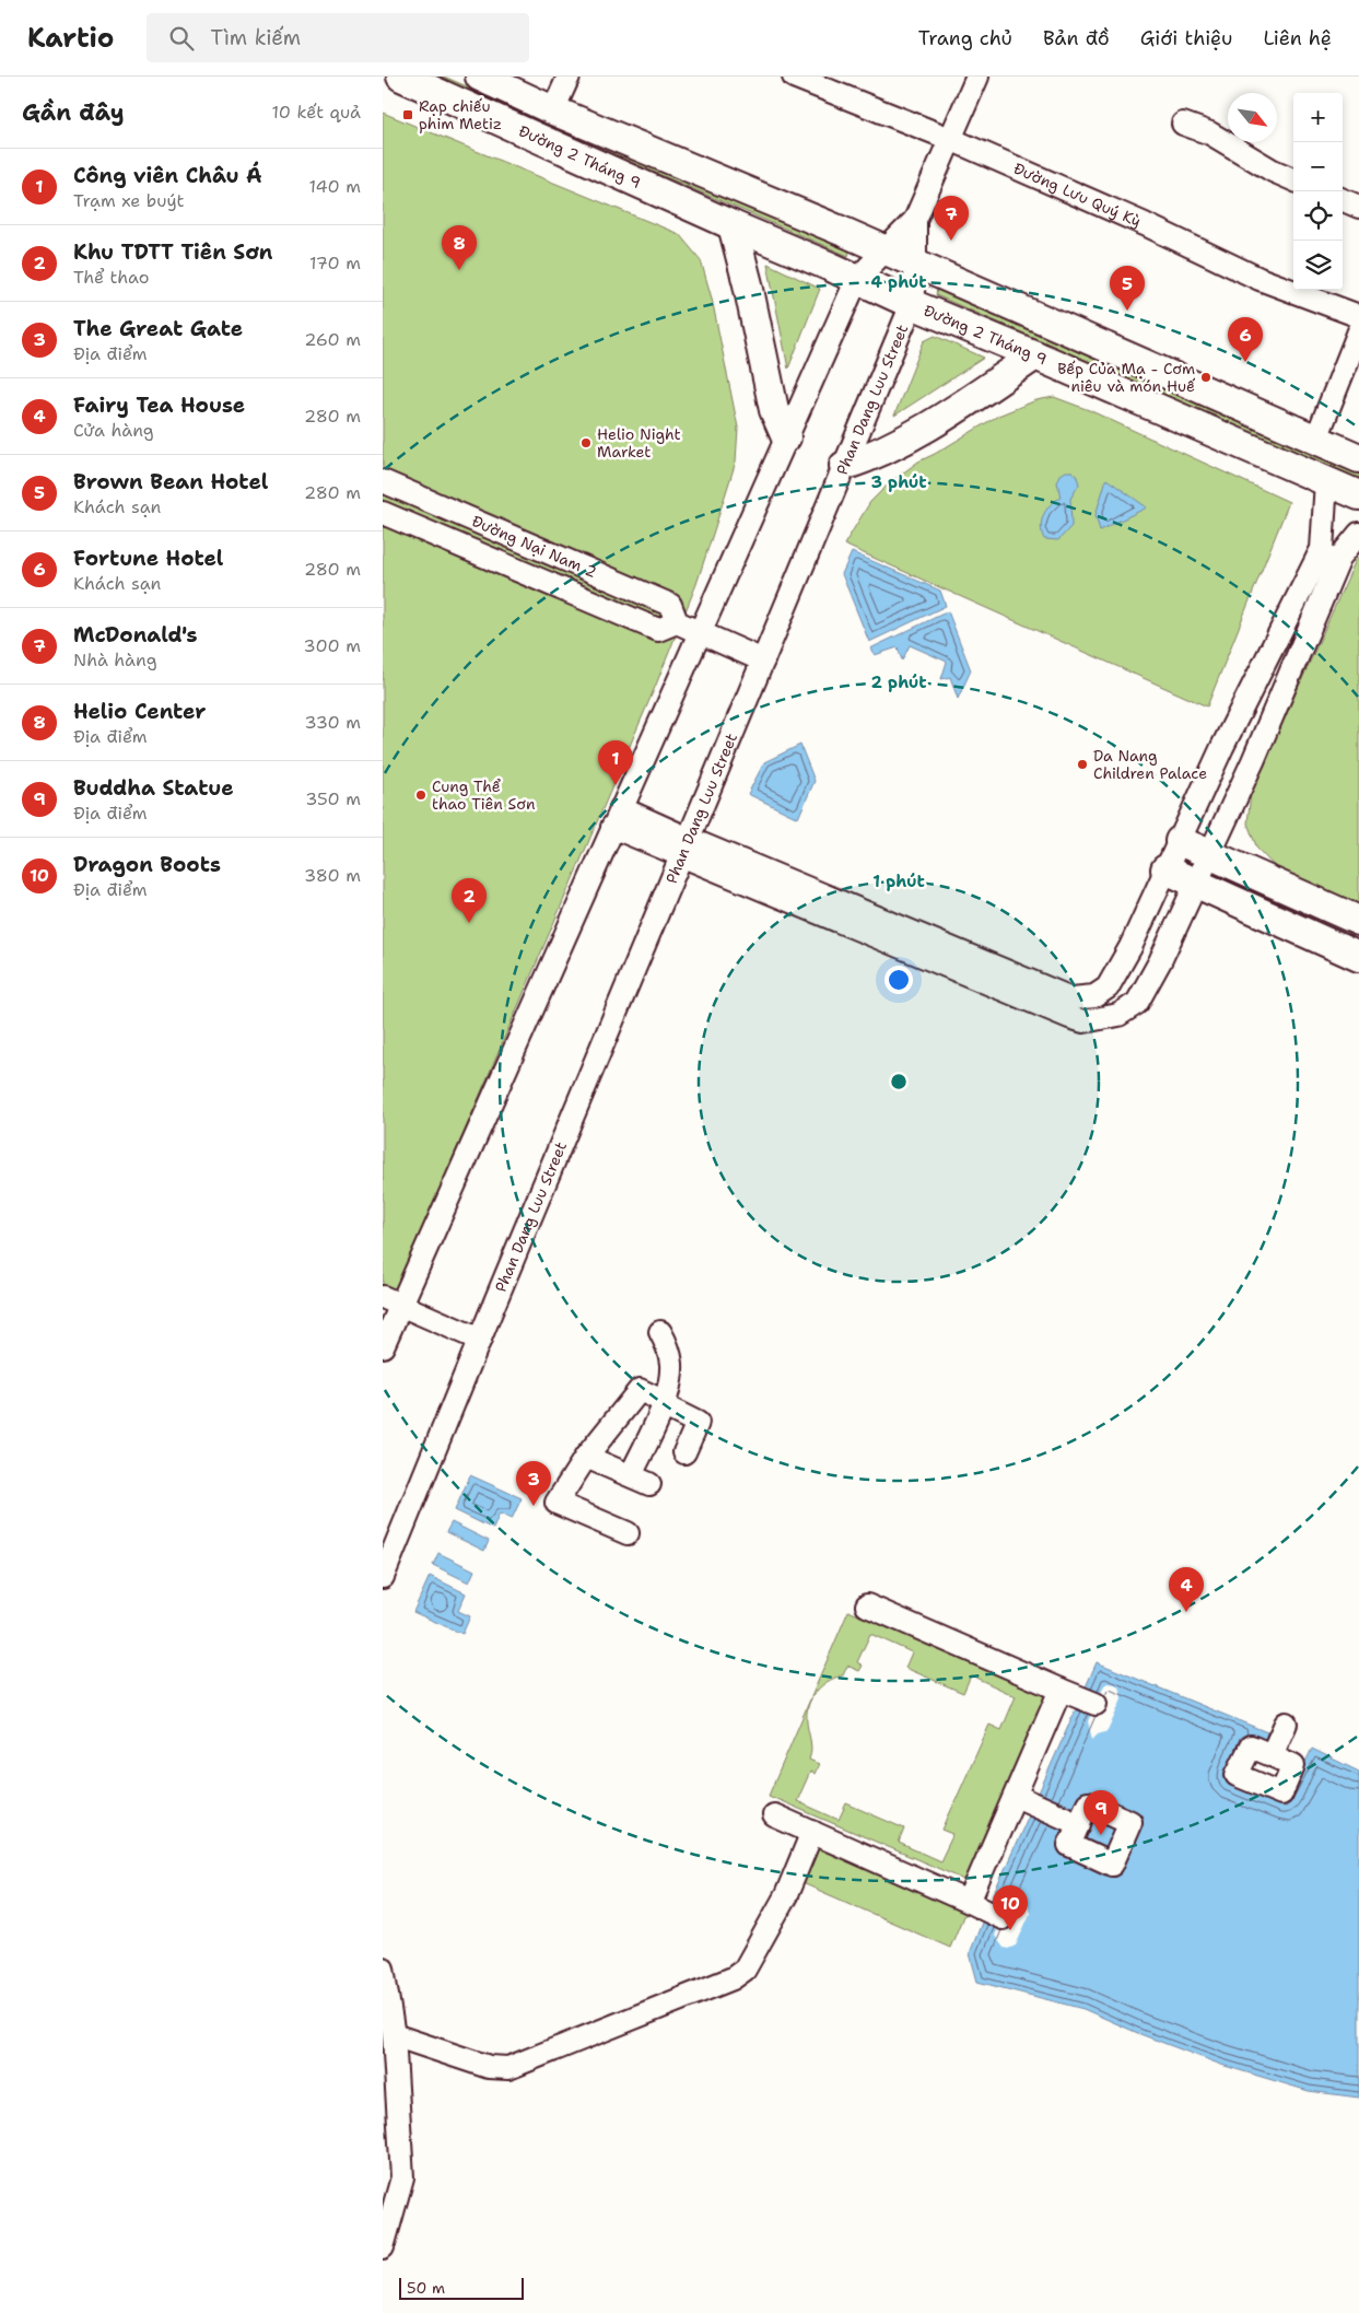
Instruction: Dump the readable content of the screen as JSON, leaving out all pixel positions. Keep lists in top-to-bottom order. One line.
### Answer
{"streets":{"main road":["Đường 2 Tháng 9"],"street":["Đường Lưu Quý Kỳ","Phan Dang Luu Street","Đường Nại Nam 2"]},"crossings":[["Đường 2 Tháng 9","Phan Dang Luu Street"],["Phan Dang Luu Street","Đường Nại Nam 2"]],"places":{"transit":["Rạp chiếu phim Metiz"],"other":["Bếp Của Mạ - Cơm niêu và món Huế","Helio Night Market","Da Nang Children Palace","Cung Thể thao Tiên Sơn"]},"scale_bar":"50 m","north":"bottom right","page":{"header":"Kartio","search":"Tìm kiếm","nav":["Trang chủ","Bản đồ","Giới thiệu","Liên hệ"],"heading":["Gần đây","10 kết quả"],"map_buttons":["+","−"],"list":[{"mark":"1","name":"Công viên Châu Á","note":"Trạm xe buýt","value":"140 m"},{"mark":"2","name":"Khu TDTT Tiên Sơn","note":"Thể thao","value":"170 m"},{"mark":"3","name":"The Great Gate","note":"Địa điểm","value":"260 m"},{"mark":"4","name":"Fairy Tea House","note":"Cửa hàng","value":"280 m"},{"mark":"5","name":"Brown Bean Hotel","note":"Khách sạn","value":"280 m"},{"mark":"6","name":"Fortune Hotel","note":"Khách sạn","value":"280 m"},{"mark":"7","name":"McDonald's","note":"Nhà hàng","value":"300 m"},{"mark":"8","name":"Helio Center","note":"Địa điểm","value":"330 m"},{"mark":"9","name":"Buddha Statue","note":"Địa điểm","value":"350 m"},{"mark":"10","name":"Dragon Boots","note":"Địa điểm","value":"380 m"}],"pins":["7","8","5","6","1","2","3","4","9","10"],"scale":"50 m"},"rings":["4 phút","3 phút","2 phút","1 phút"]}
